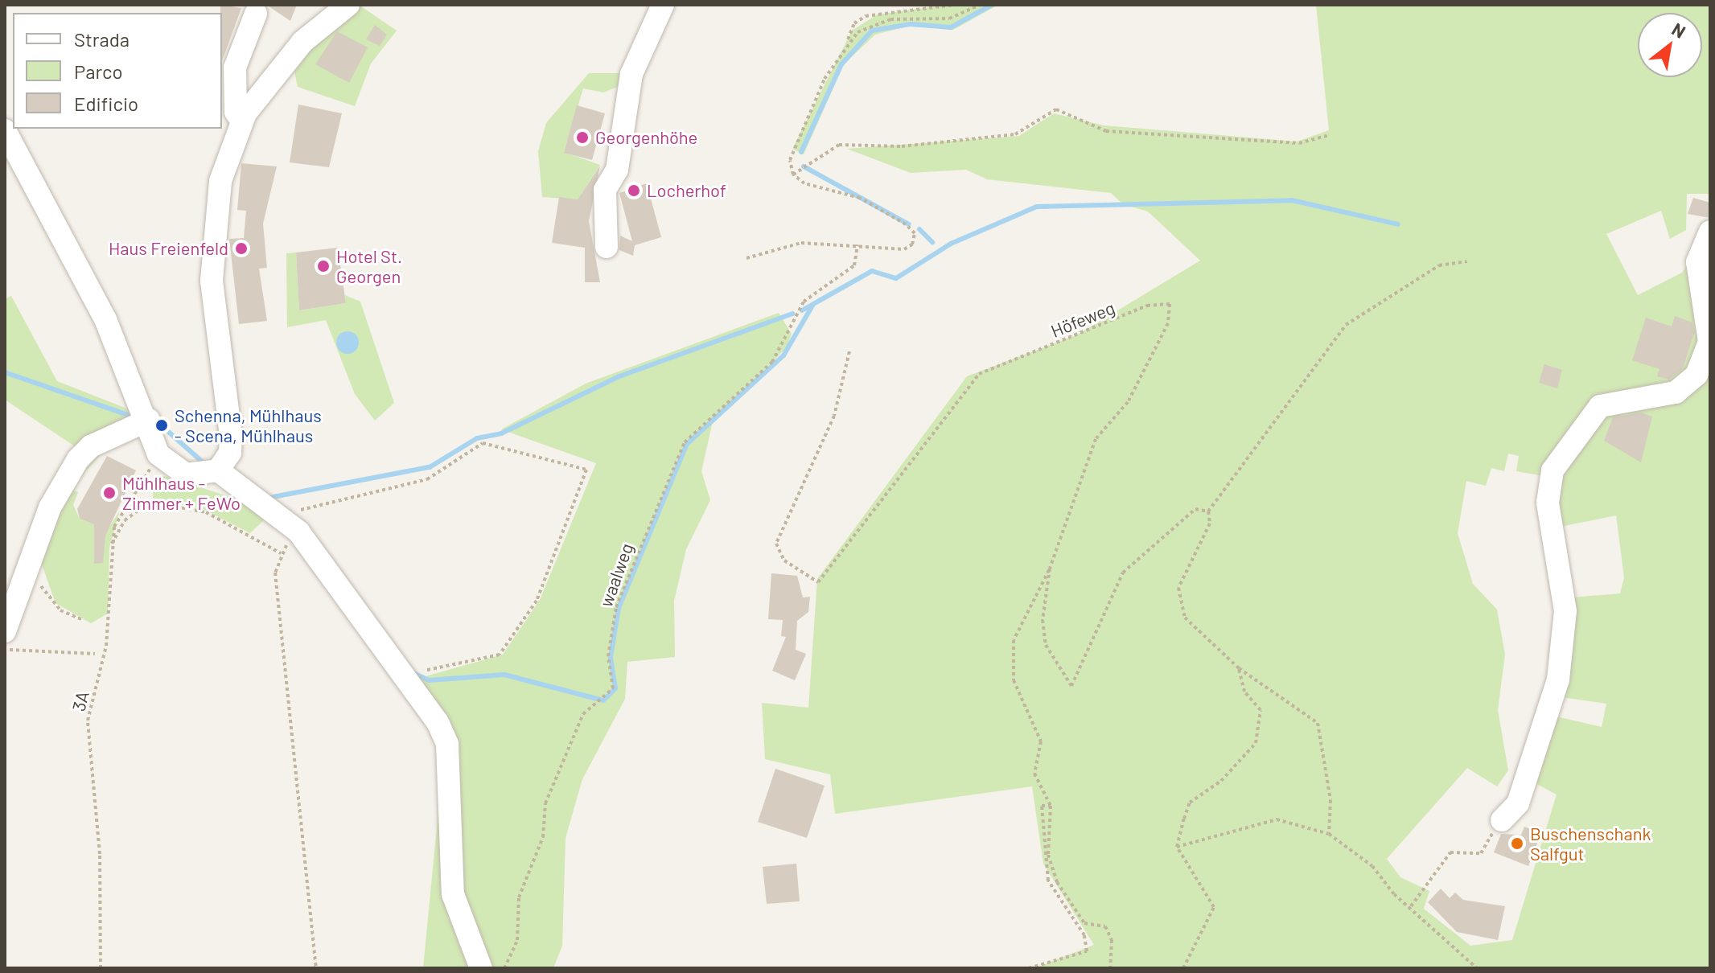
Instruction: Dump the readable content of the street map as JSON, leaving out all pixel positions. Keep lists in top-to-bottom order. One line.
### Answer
{"streets":{"path":["Höfeweg","waalweg","3A"]},"places":["Georgenhöhe","Locherhof","Haus Freienfeld","Hotel St. Georgen","Schenna, Mühlhaus - Scena, Mühlhaus","Mühlhaus - Zimmer + FeWo","Buschenschank Salfgut"],"legend":["Strada","Parco","Edificio"],"north":"top right"}
